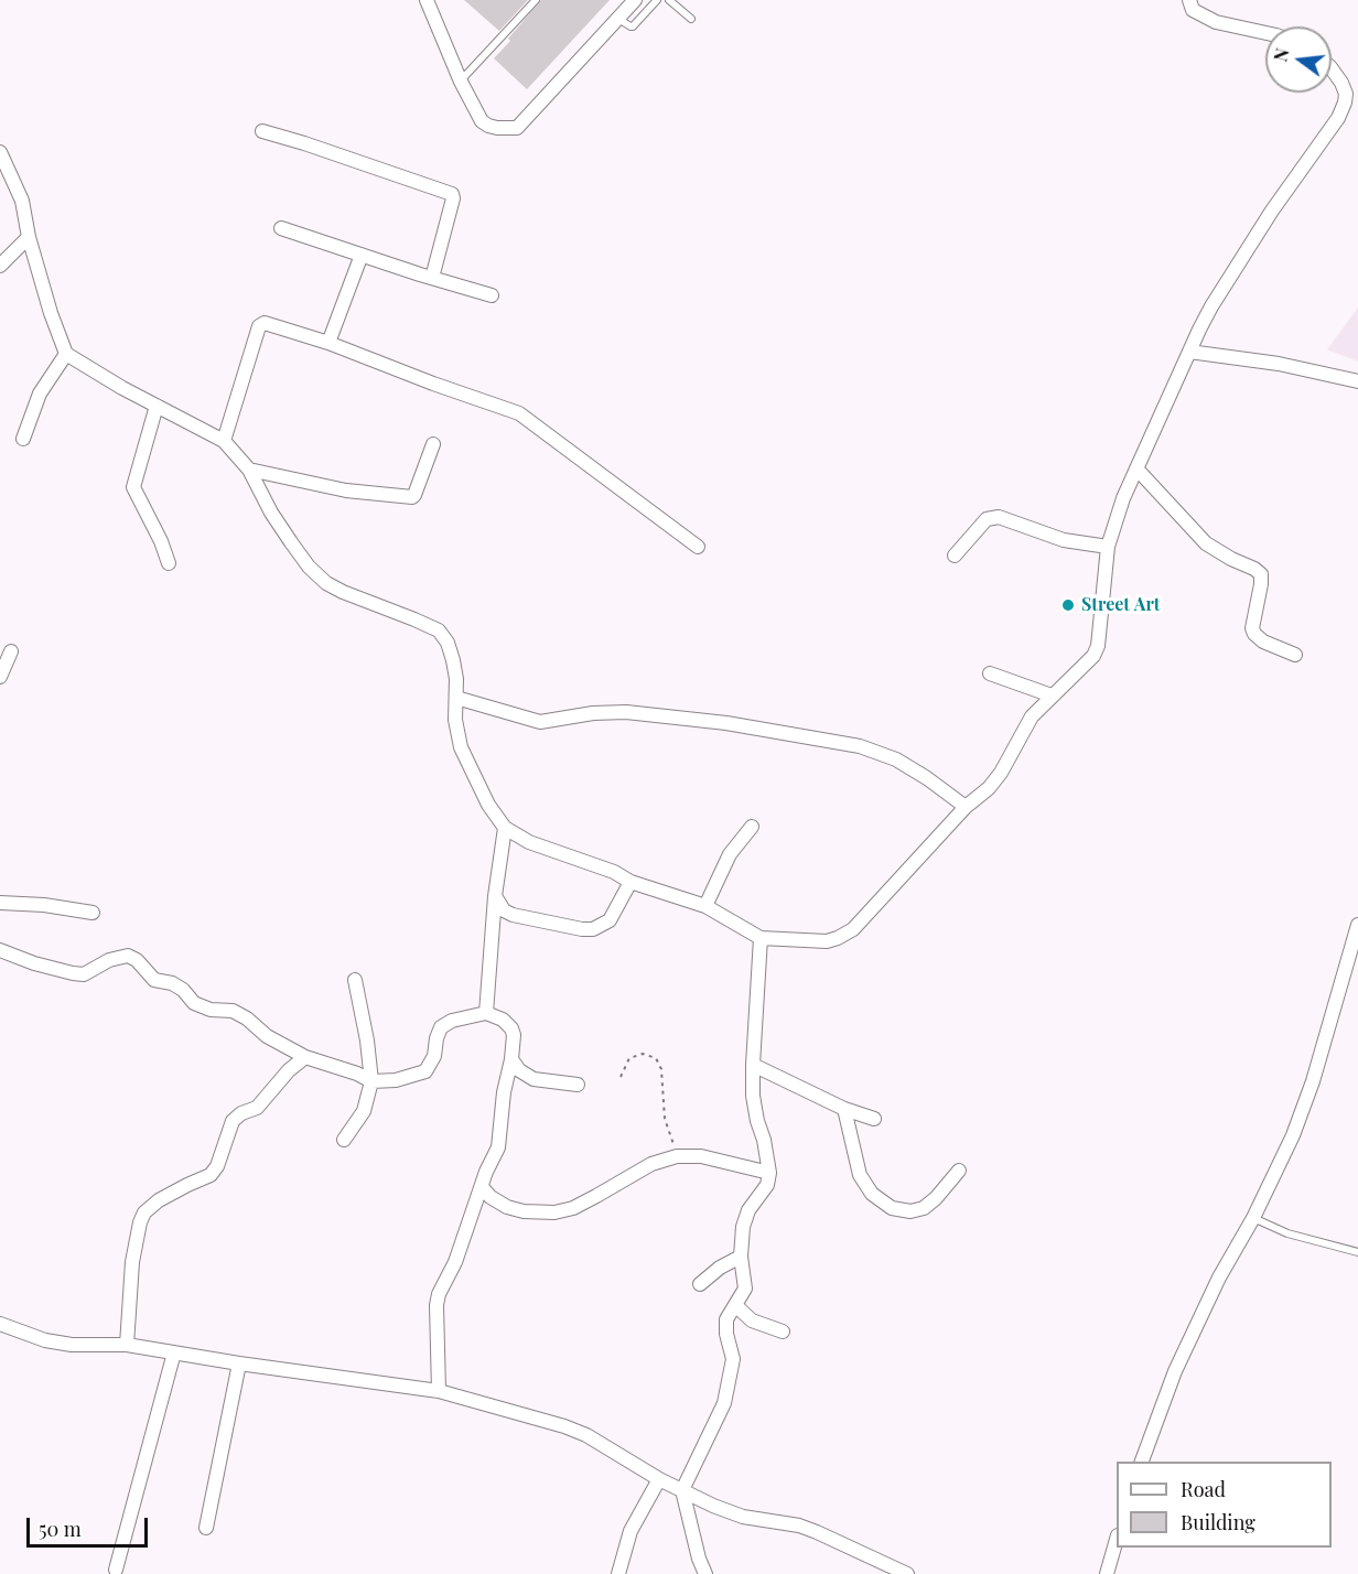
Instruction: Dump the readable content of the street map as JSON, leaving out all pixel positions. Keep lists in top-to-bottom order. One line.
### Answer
{"places":["Street Art"],"legend":["Road","Building"],"scale_bar":"50 m","north":"left"}
